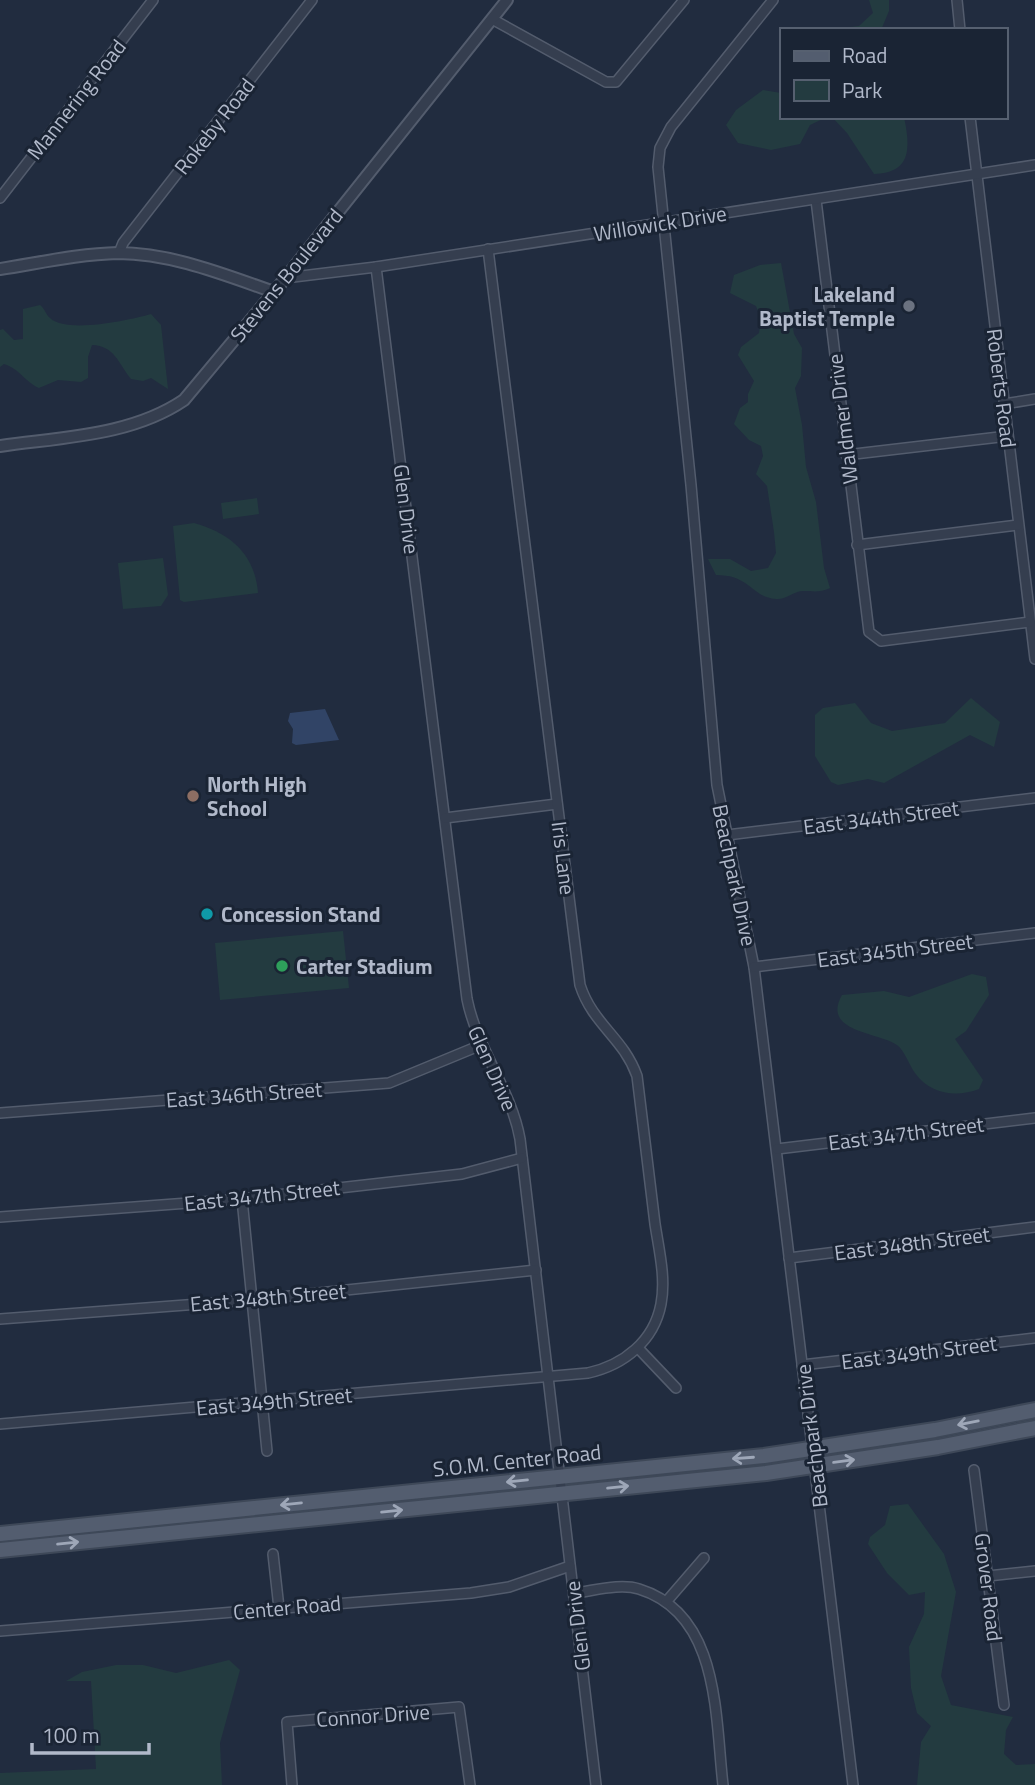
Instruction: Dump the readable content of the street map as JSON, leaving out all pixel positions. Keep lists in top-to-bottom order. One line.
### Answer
{"streets":{"main road":["S.O.M. Center Road"],"street":["Mannering Road","Rokeby Road","Willowick Drive","Stevens Boulevard","Roberts Road","Waldmer Drive","Glen Drive","East 344th Street","Iris Lane","Beachpark Drive","East 345th Street","East 346th Street","East 347th Street","East 348th Street","East 349th Street","Grover Road","Center Road","Connor Drive"]},"crossings":[["Willowick Drive","Stevens Boulevard"],["Willowick Drive","Roberts Road"],["Willowick Drive","Waldmer Drive"],["Willowick Drive","Glen Drive"],["Willowick Drive","Iris Lane"],["Willowick Drive","Beachpark Drive"],["Roberts Road","Waldmer Drive"],["Glen Drive","Iris Lane"],["Glen Drive","East 346th Street"],["Glen Drive","East 347th Street"],["Glen Drive","East 348th Street"],["Glen Drive","East 349th Street"],["Glen Drive","S.O.M. Center Road"],["Glen Drive","Center Road"],["East 344th Street","Beachpark Drive"],["Iris Lane","East 349th Street"],["Beachpark Drive","East 345th Street"],["Beachpark Drive","East 347th Street"],["Beachpark Drive","East 348th Street"],["Beachpark Drive","East 349th Street"],["Beachpark Drive","S.O.M. Center Road"]],"places":["Lakeland Baptist Temple","North High School","Concession Stand","Carter Stadium"],"legend":["Road","Park"],"scale_bar":"100 m"}
